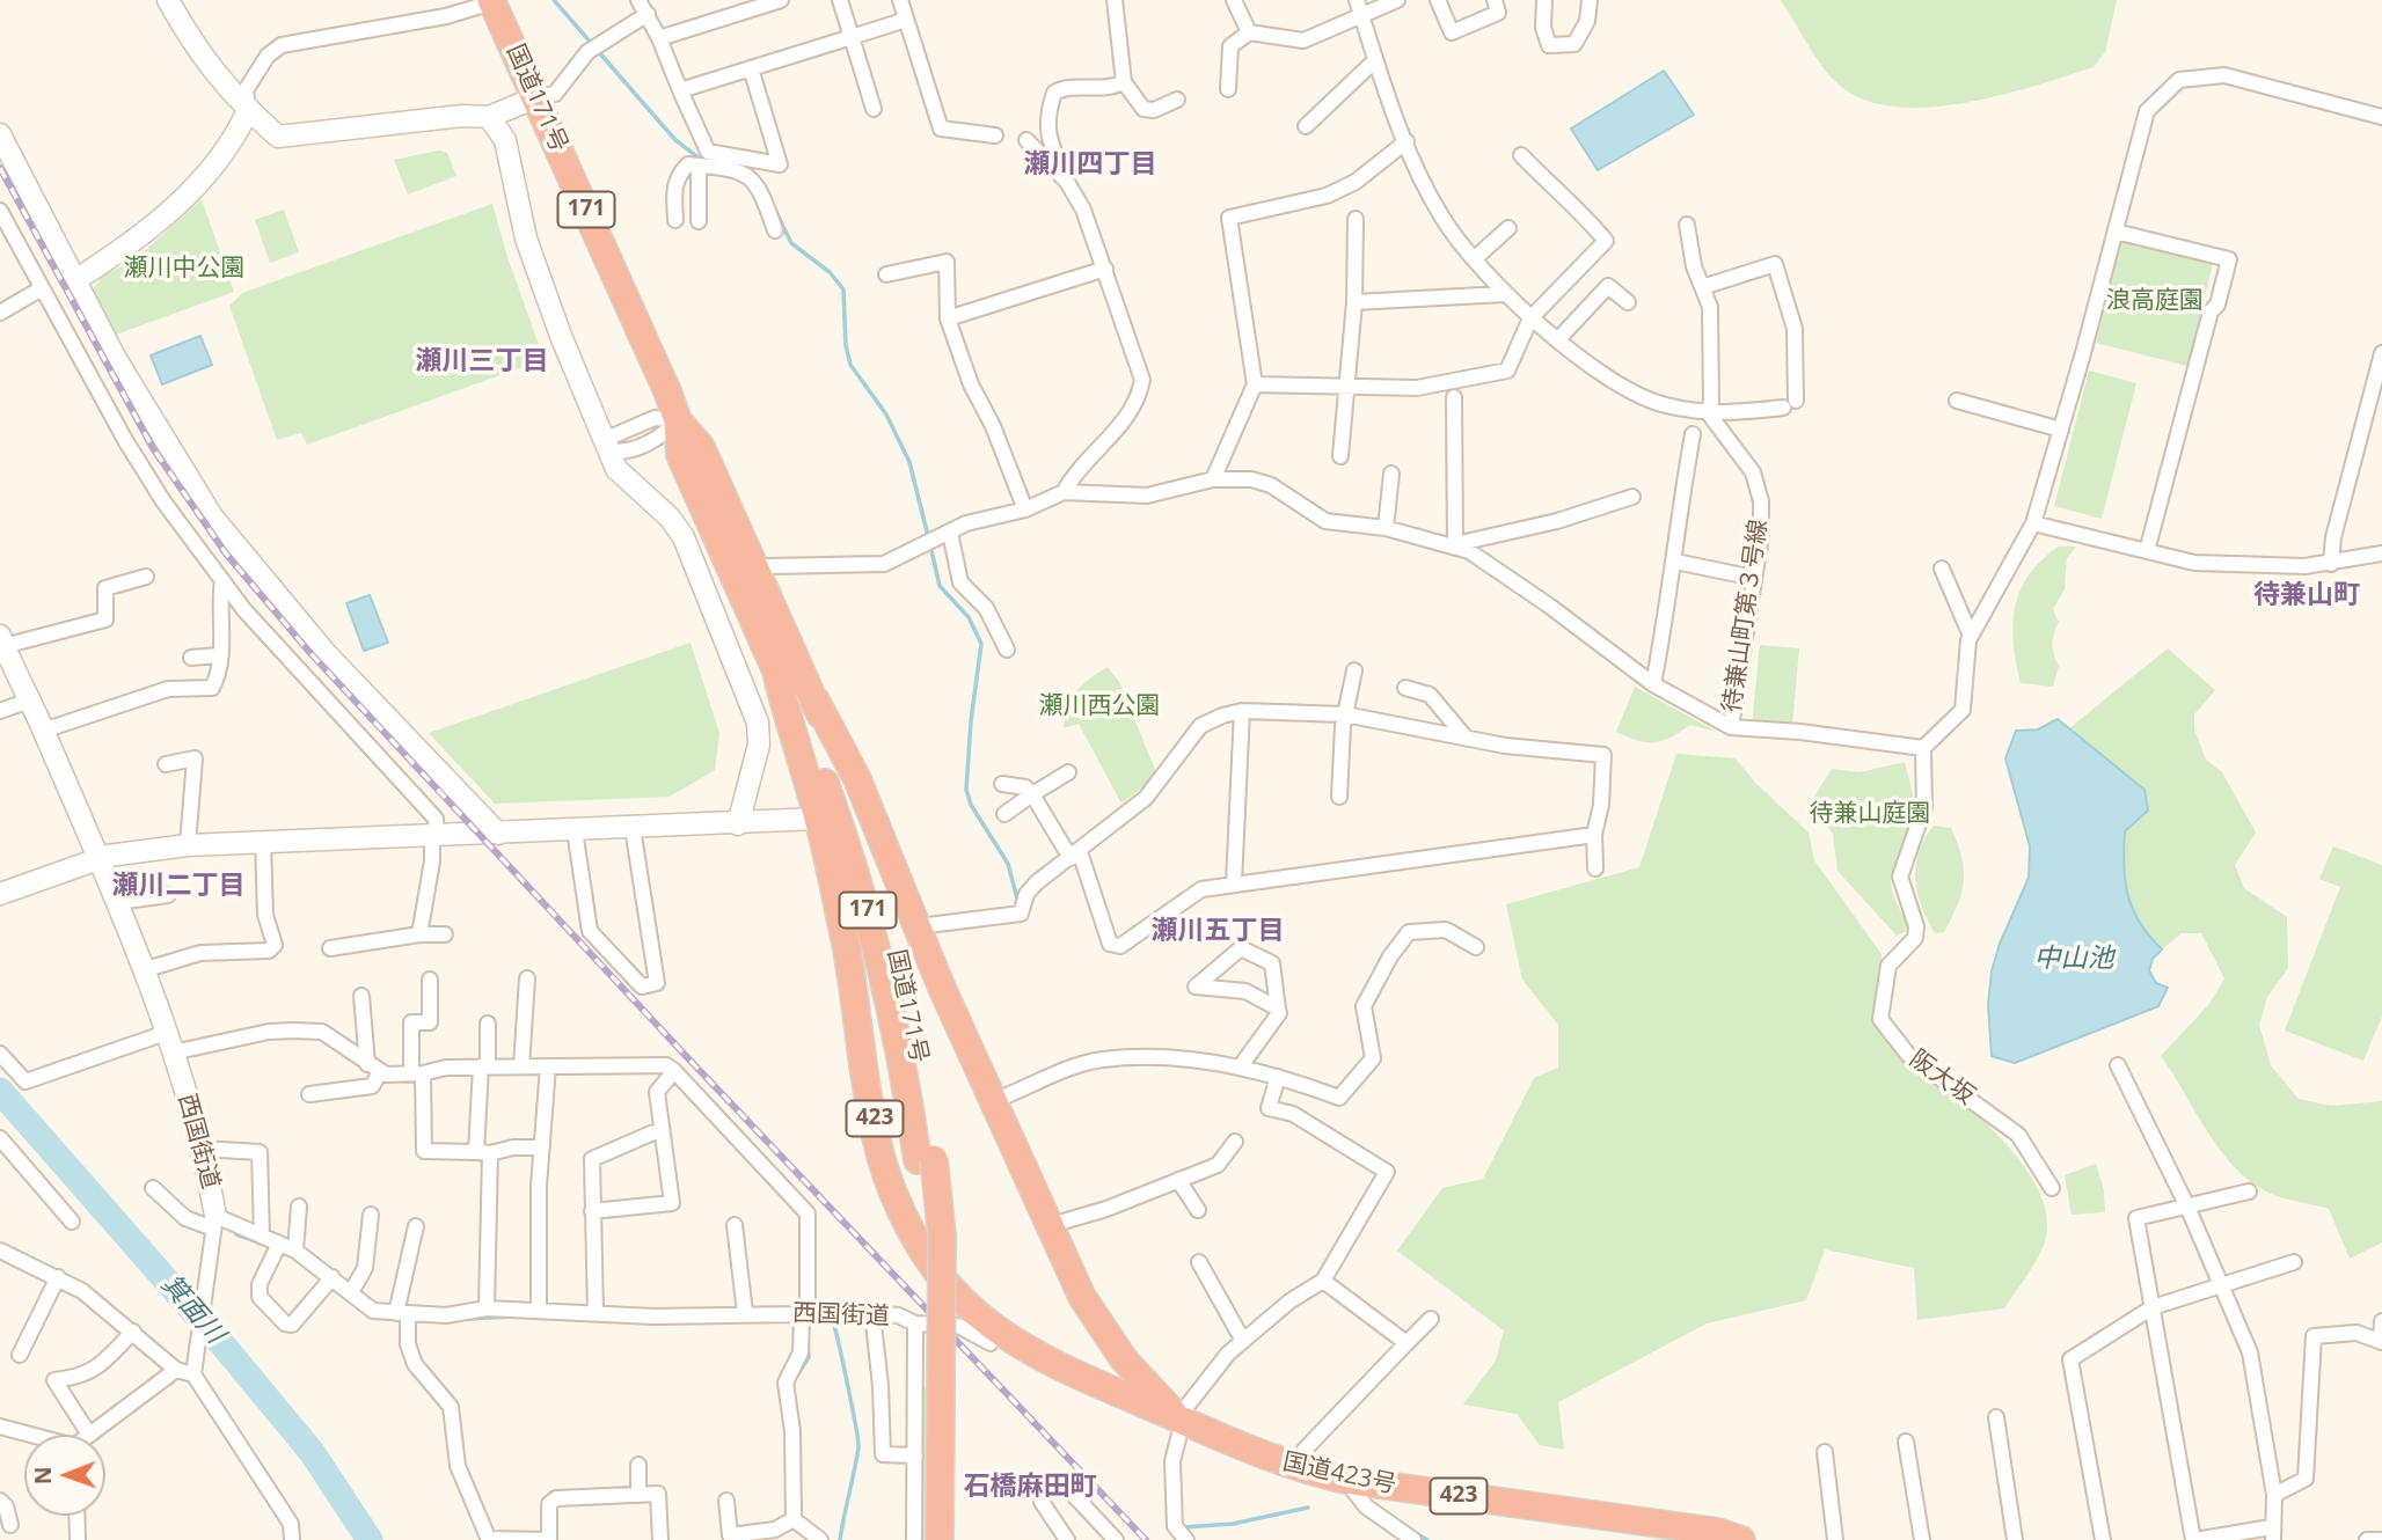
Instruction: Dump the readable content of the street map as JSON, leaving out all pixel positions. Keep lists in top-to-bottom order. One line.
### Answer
{"streets":{"highway":["国道171号","171","423","国道423号"],"street":["待兼山町第３号線","阪大坂","西国街道"]},"crossings":[["国道171号","423"],["423","西国街道"],["423","国道423号"]],"districts":["瀬川四丁目","瀬川三丁目","待兼山町","瀬川二丁目","瀬川五丁目","石橋麻田町"],"water":["中山池","箕面川"],"parks":["瀬川中公園","浪高庭園","瀬川西公園","待兼山庭園"],"north":"left"}
